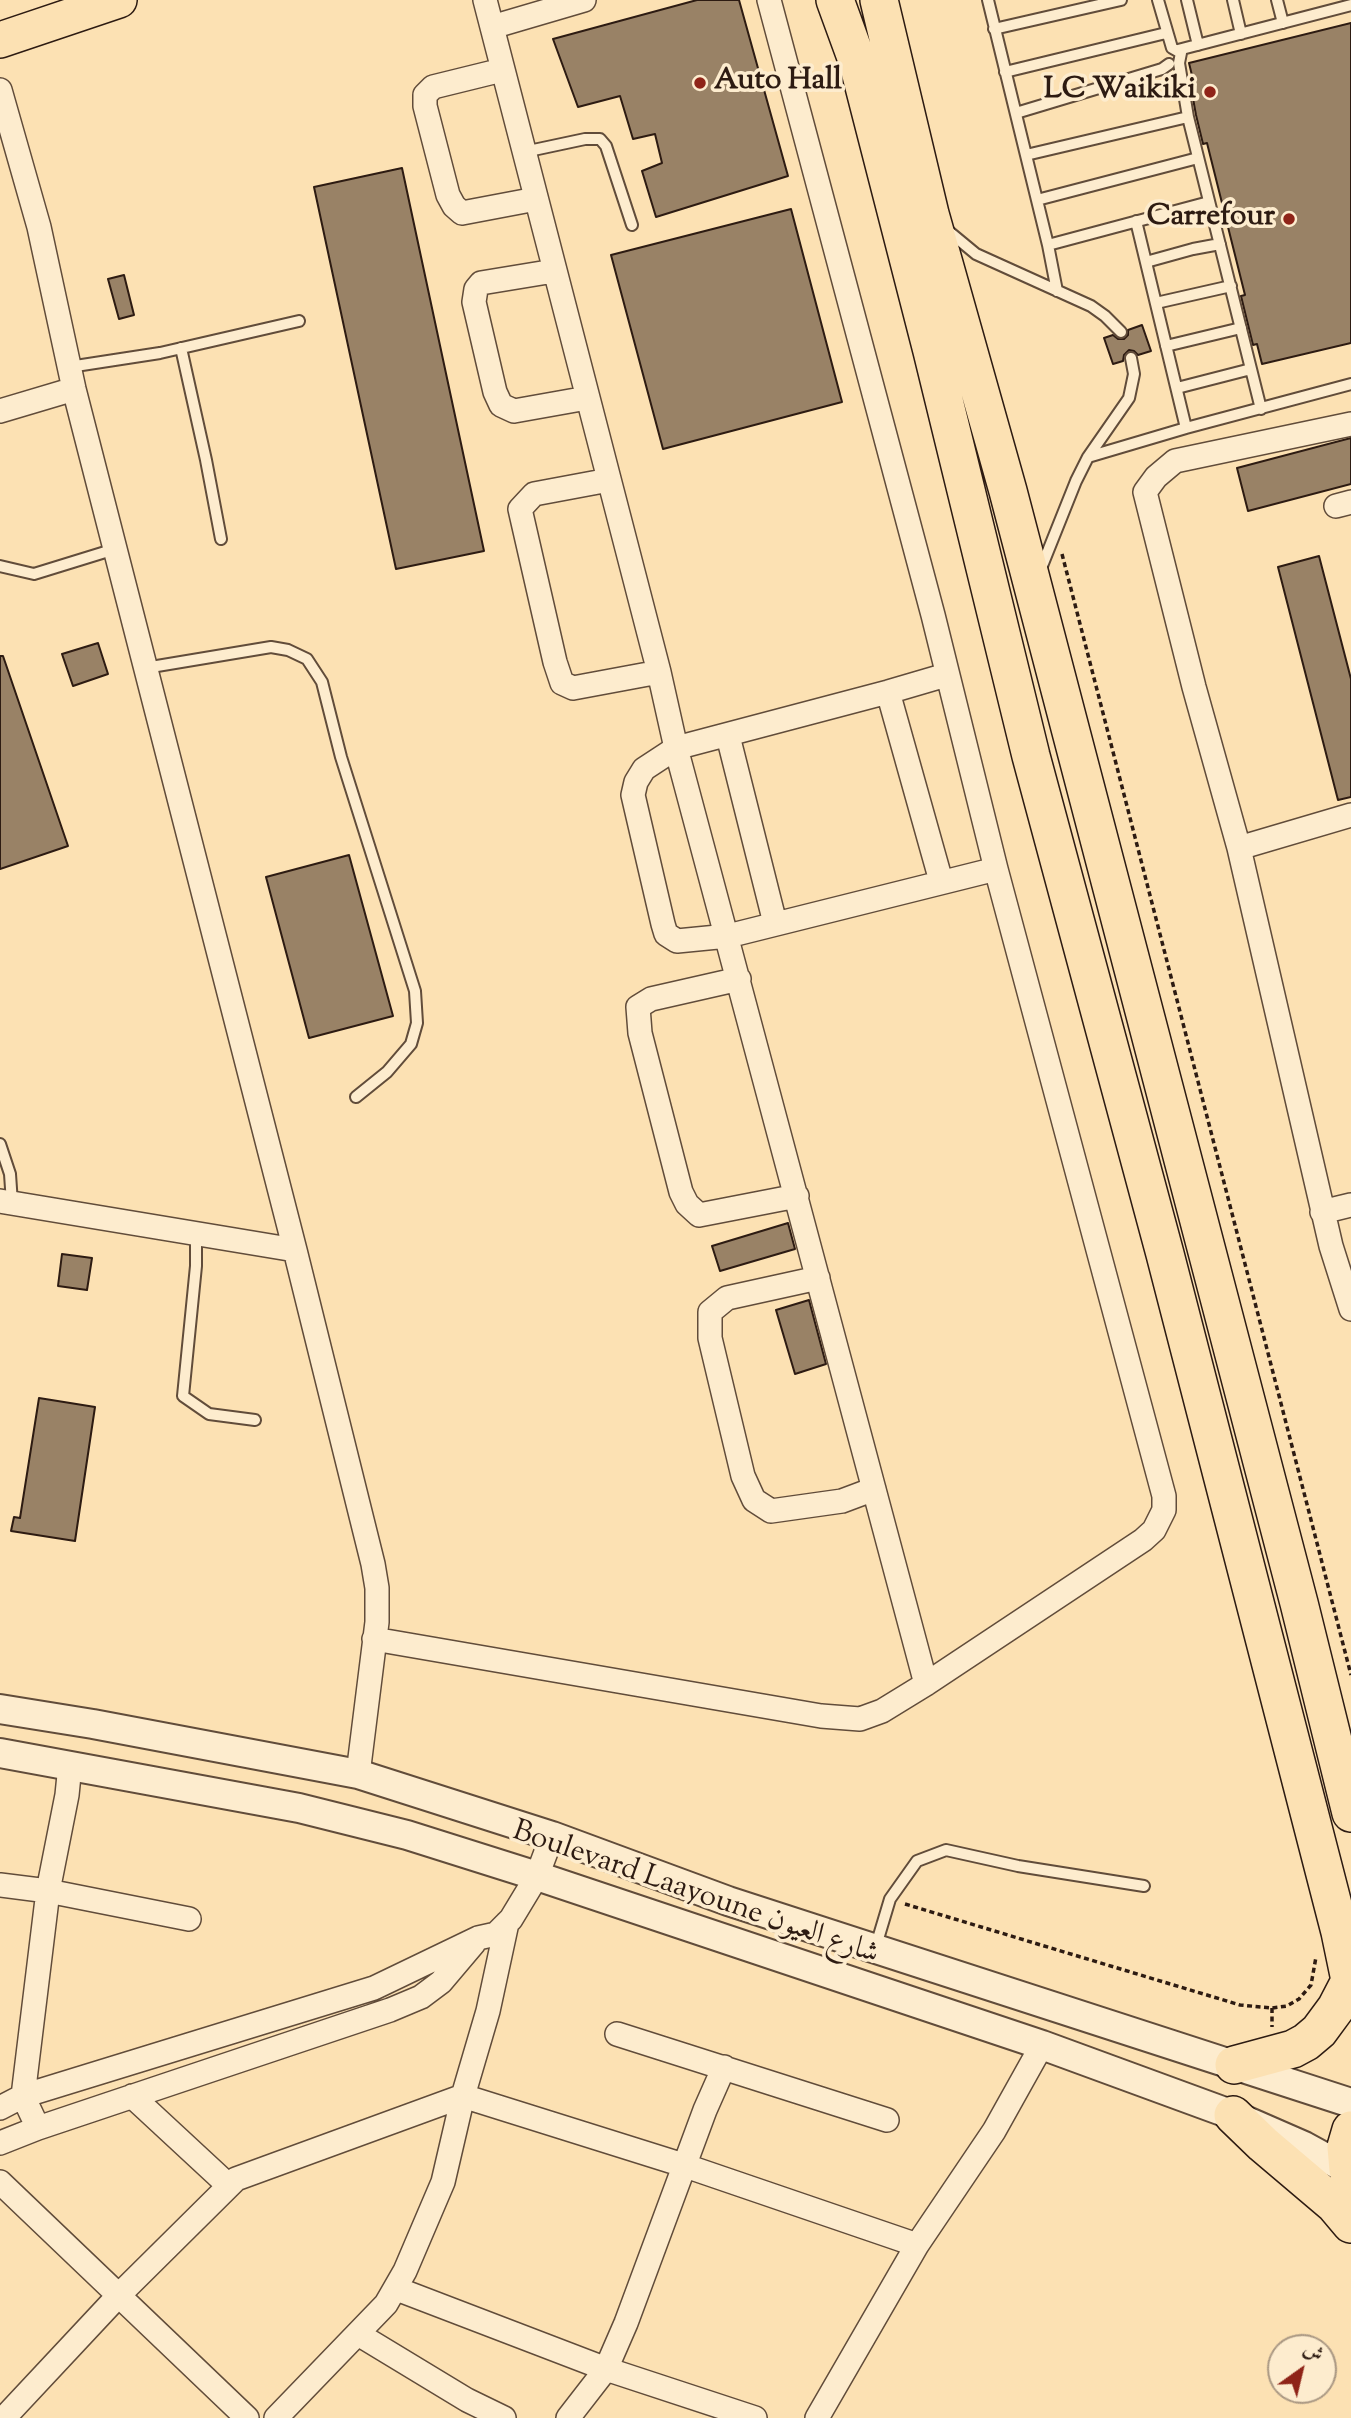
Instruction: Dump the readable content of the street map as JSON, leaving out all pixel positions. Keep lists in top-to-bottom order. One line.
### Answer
{"streets":{"street":["Boulevard Laayoune شارع العيون"]},"places":["Auto Hall","LC Waikiki","Carrefour"],"north":"top right"}
